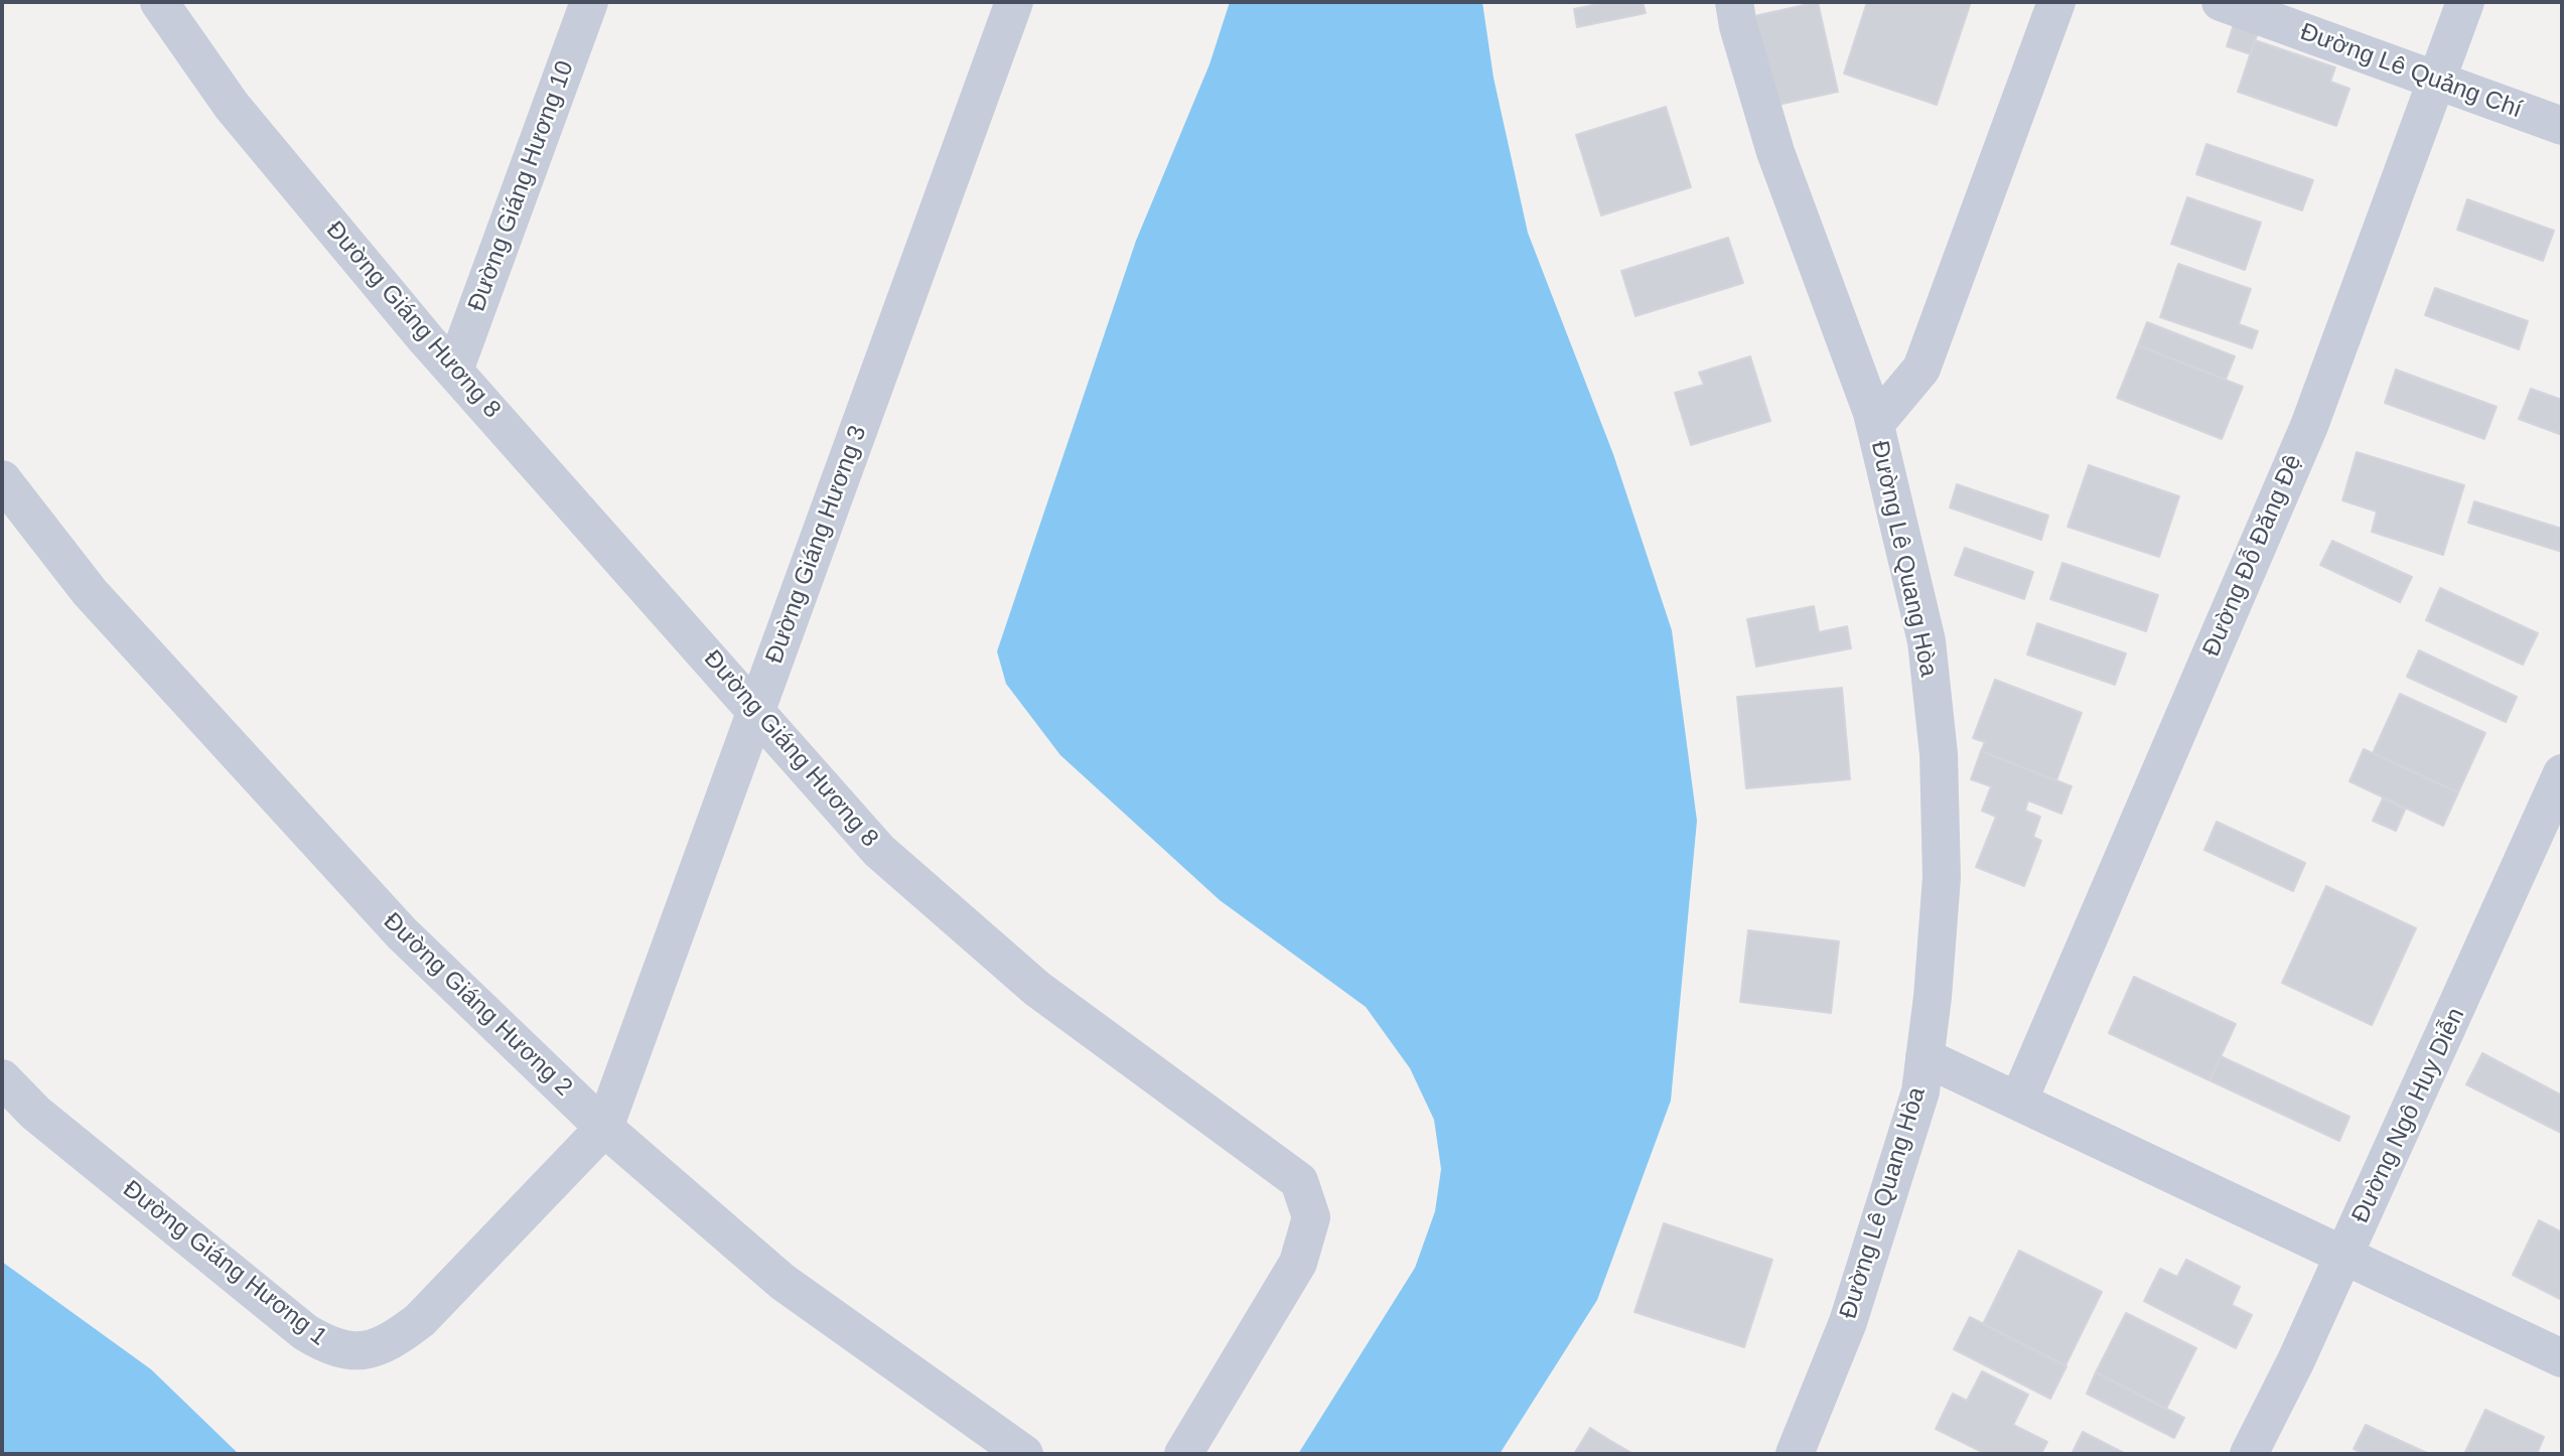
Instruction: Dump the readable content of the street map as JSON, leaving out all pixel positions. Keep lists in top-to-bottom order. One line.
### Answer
{"streets":{"street":["Đường Lê Quảng Chí","Đường Giáng Hương 10","Đường Giáng Hương 8","Đường Giáng Hương 3","Đường Đỗ Đăng Đệ","Đường Lê Quang Hòa","Đường Giáng Hương 2","Đường Ngô Huy Diễn","Đường Giáng Hương 1"]},"crossings":[["Đường Lê Quảng Chí","Đường Đỗ Đăng Đệ"],["Đường Giáng Hương 10","Đường Giáng Hương 8"],["Đường Giáng Hương 8","Đường Giáng Hương 3"],["Đường Giáng Hương 3","Đường Giáng Hương 2"],["Đường Giáng Hương 3","Đường Giáng Hương 1"],["Đường Giáng Hương 2","Đường Giáng Hương 1"]]}
